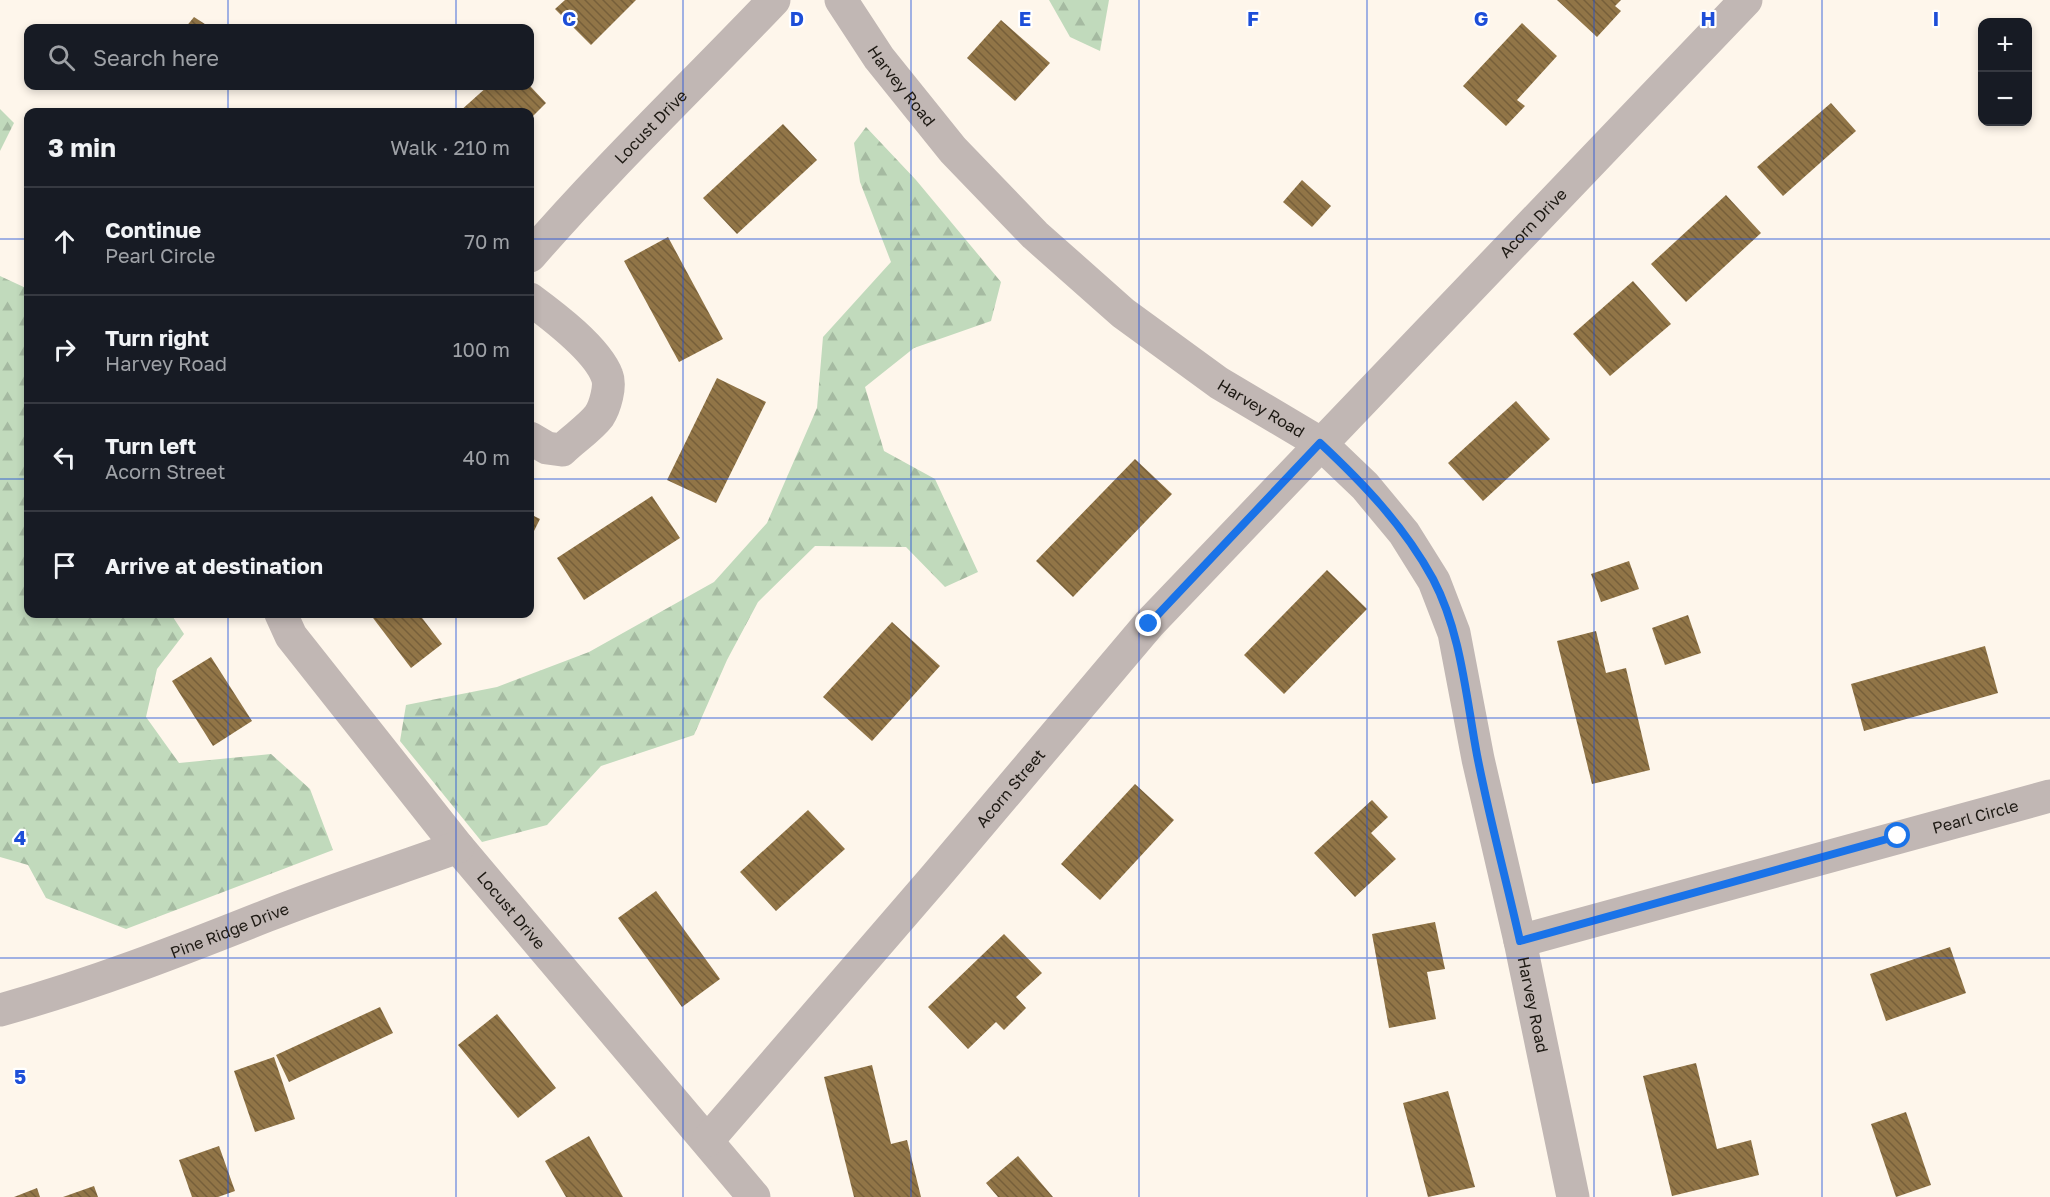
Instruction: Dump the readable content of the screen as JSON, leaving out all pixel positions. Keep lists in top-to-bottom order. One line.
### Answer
{"streets":{"street":["Harvey Road","Locust Drive","Acorn Drive","Acorn Street","Pearl Circle","Pine Ridge Drive"]},"crossings":[["Harvey Road","Acorn Drive"],["Harvey Road","Acorn Street"],["Harvey Road","Pearl Circle"],["Locust Drive","Acorn Street"],["Locust Drive","Pine Ridge Drive"],["Acorn Drive","Acorn Street"]],"page":{"map_buttons":["+","−"],"search":"Search here","heading":["3 min","Walk · 210 m"],"list":[["Continue","Pearl Circle","70 m"],["Turn right","Harvey Road","100 m"],["Turn left","Acorn Street","40 m"],"Arrive at destination"]},"grid":{"columns":["C","D","E","F","G","H","I"],"rows":["4","5"]}}
